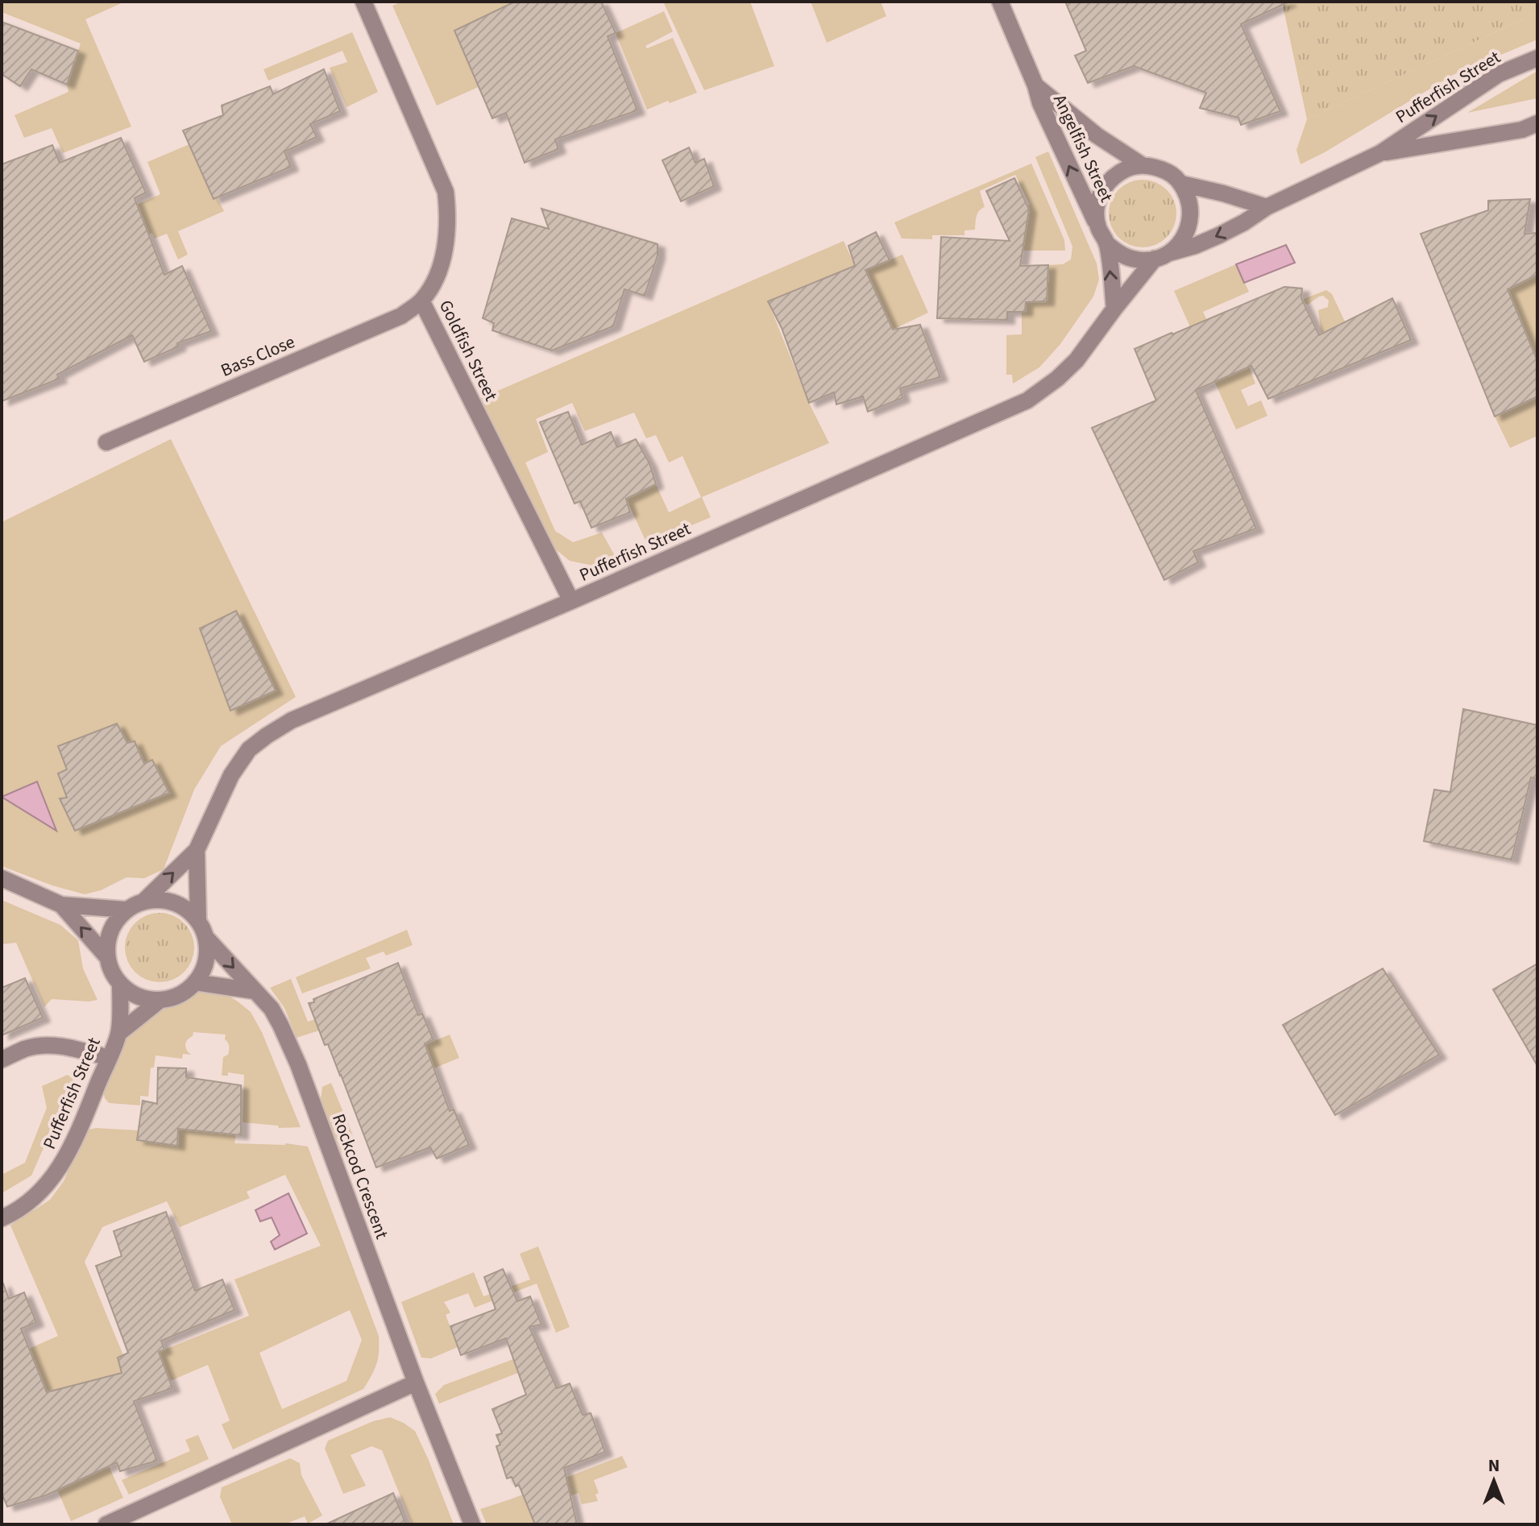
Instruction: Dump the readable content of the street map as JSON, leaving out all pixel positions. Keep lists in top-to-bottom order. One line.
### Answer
{"streets":{"street":["Pufferfish Street","Angelfish Street","Goldfish Street","Bass Close","Rockcod Crescent"]},"crossings":[["Pufferfish Street","Angelfish Street"],["Pufferfish Street","Goldfish Street"],["Pufferfish Street","Rockcod Crescent"],["Goldfish Street","Bass Close"]],"one_way":["Angelfish Street"],"north":"top"}
